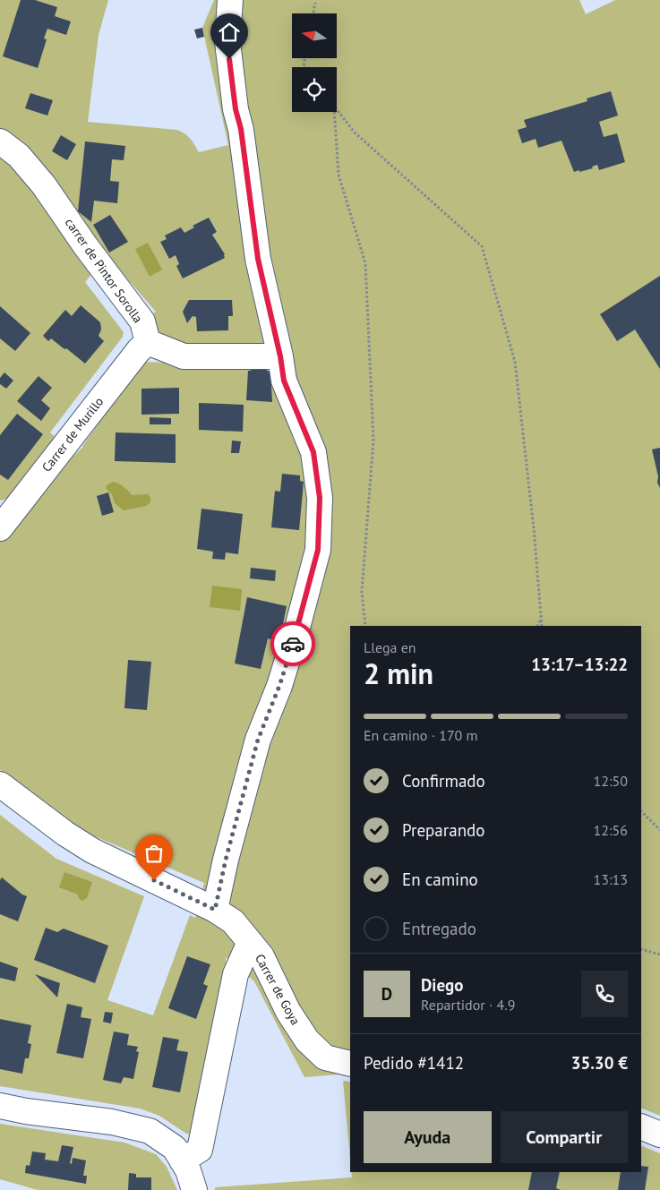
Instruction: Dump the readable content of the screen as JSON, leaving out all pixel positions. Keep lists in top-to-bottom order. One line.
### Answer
{"streets":{"street":["carrer de Pintor Sorolla","Carrer de Murillo","Carrer de Goya"]},"crossings":[["carrer de Pintor Sorolla","Carrer de Murillo"]],"north":"left","page":{"heading":["2 min","Llega en","13:17–13:22"],"panel":["Diego","Repartidor · 4.9","Pedido #1412","35.30 €"],"bar":"En camino · 170 m","list":[["Confirmado","12:50"],["Preparando","12:56"],["En camino","13:13"],"Entregado"],"round":"D","buttons":["Ayuda","Compartir"]}}
